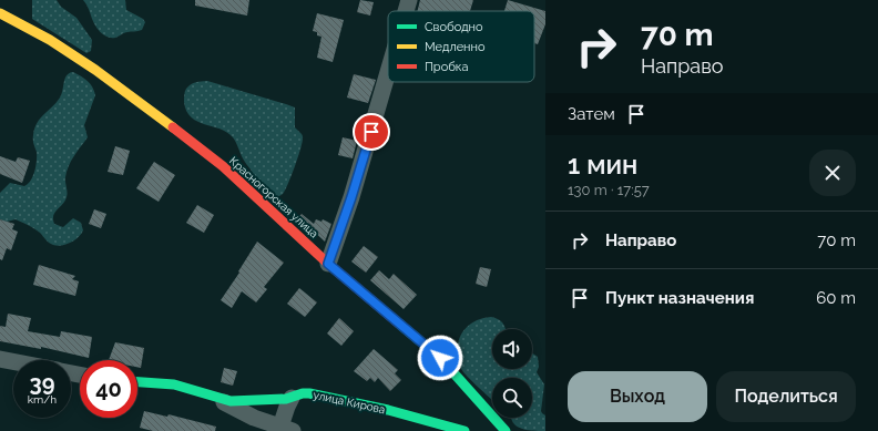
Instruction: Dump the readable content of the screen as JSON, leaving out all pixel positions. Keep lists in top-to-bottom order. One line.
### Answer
{"streets":{"street":["Красногорская улица","улица Кирова"]},"legend":["Свободно","Медленно","Пробка"],"page":{"turn":["70 m","Направо"],"then":"Затем","heading":["1 мин","130 m · 17:57"],"list":[{"name":"Направо","value":"70 m"},{"name":"Пункт назначения","value":"60 m"}],"speed":"39 km/h","limit":"40","buttons":["Выход","Поделиться"]}}
